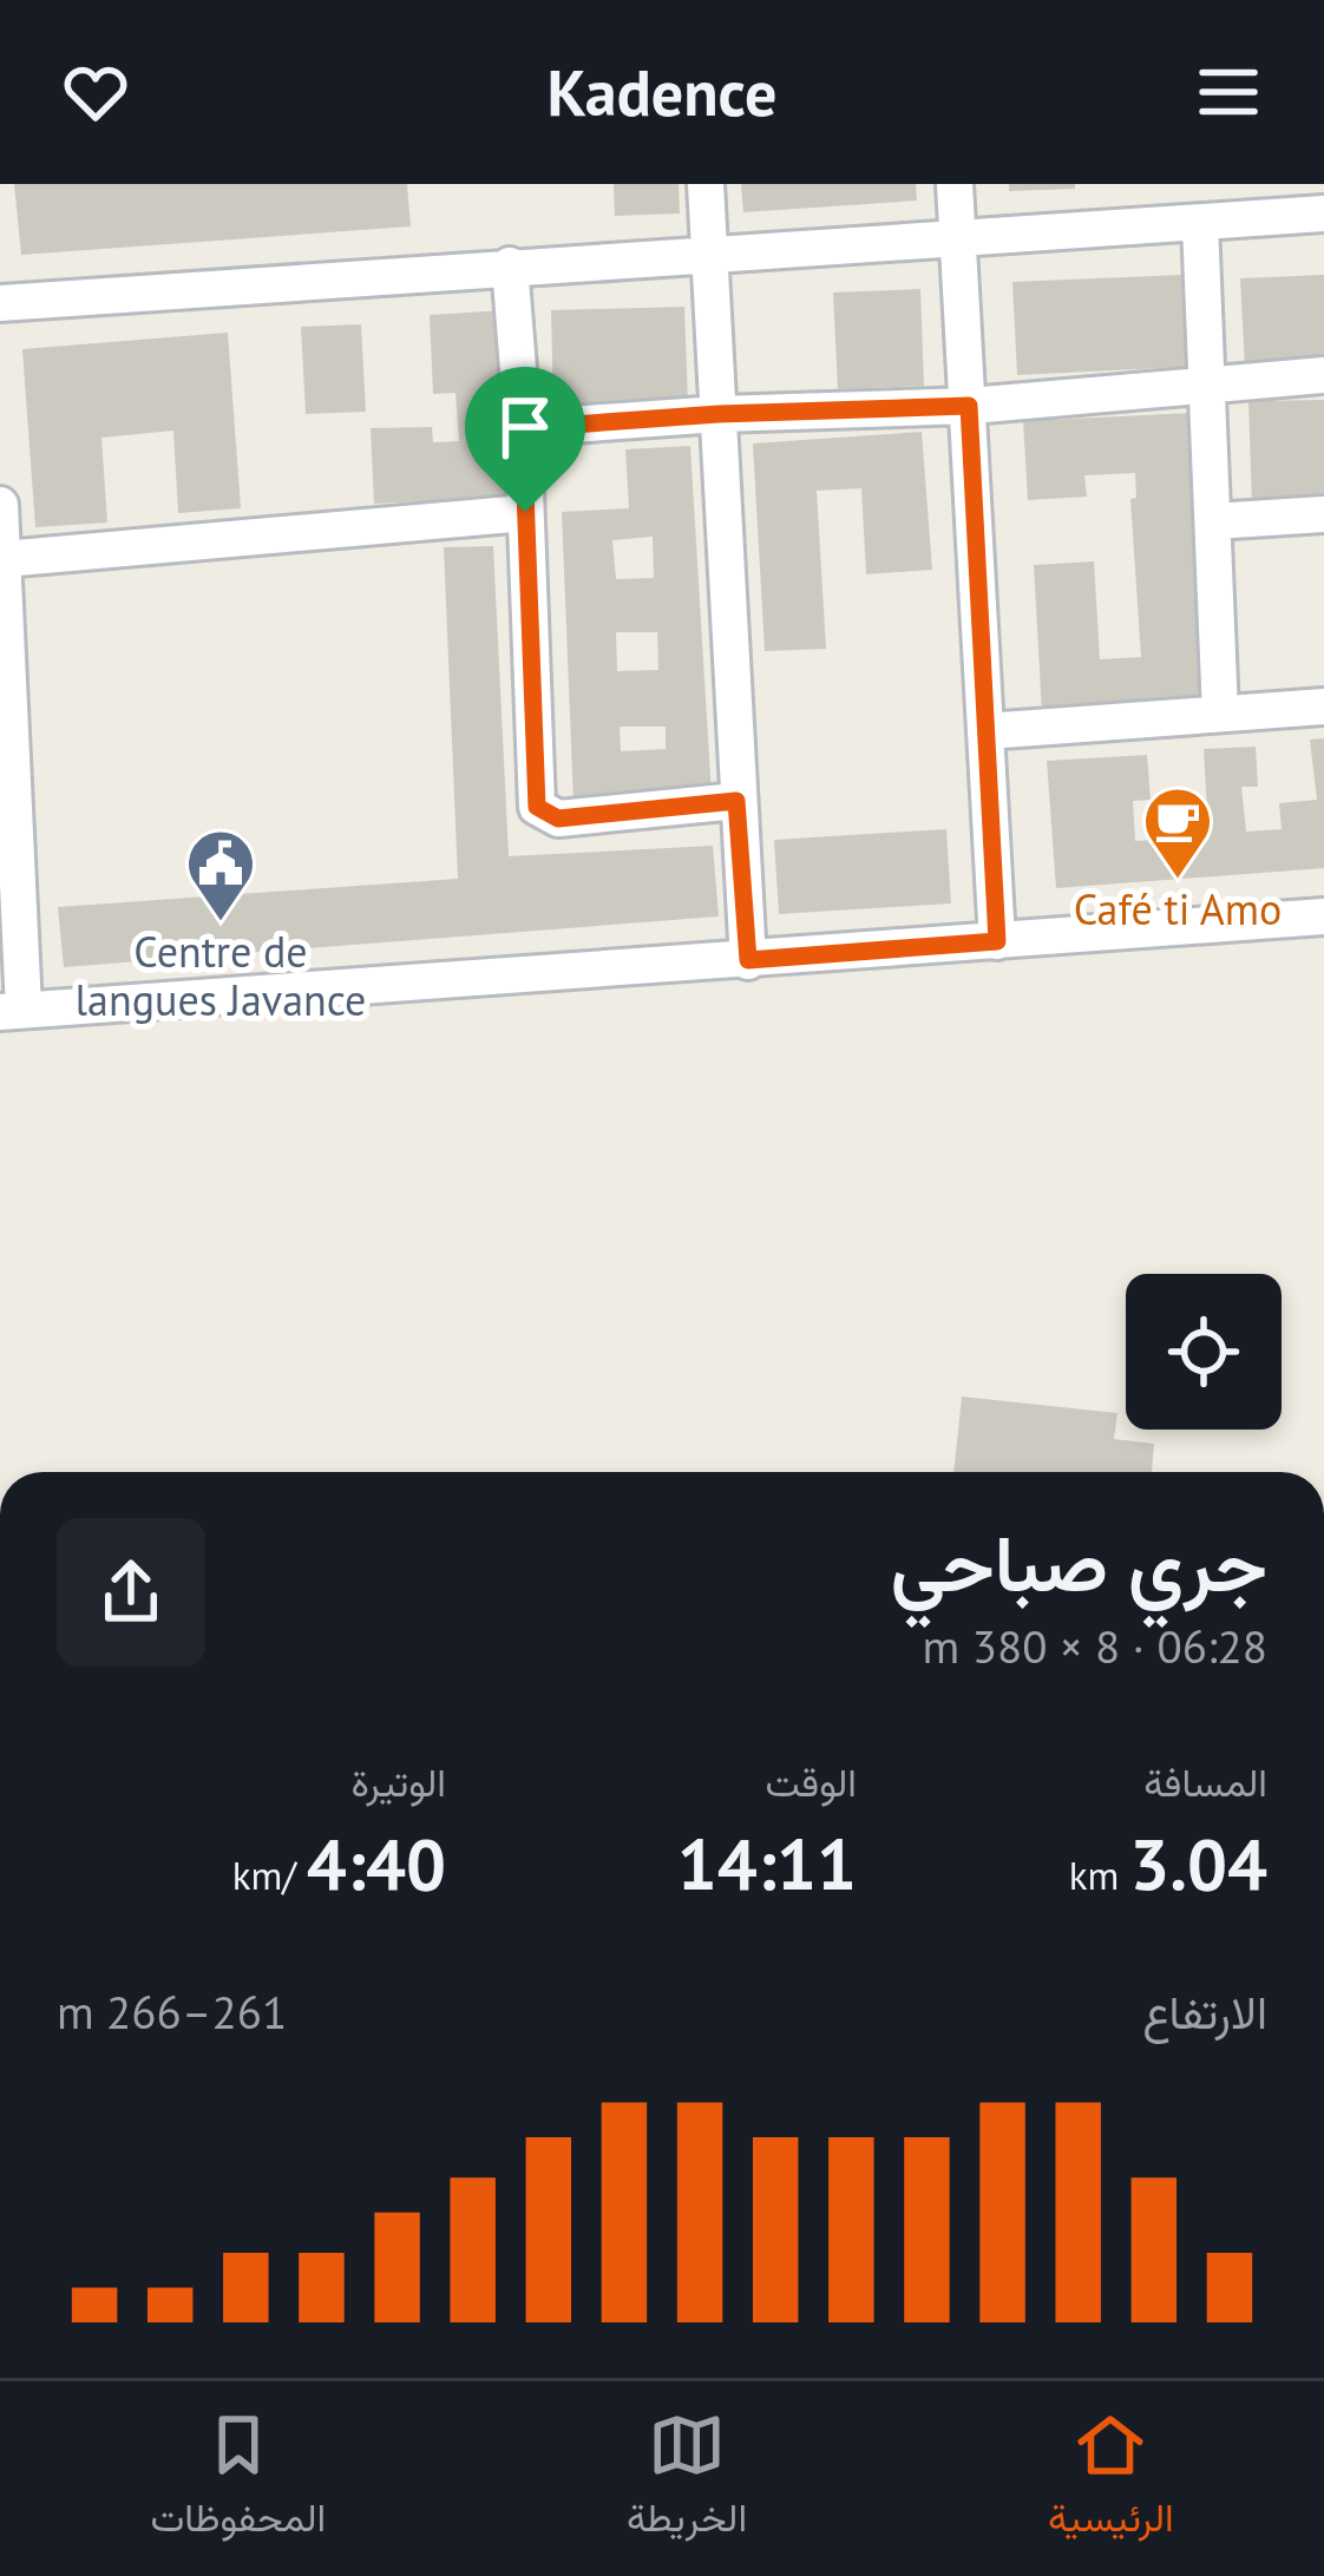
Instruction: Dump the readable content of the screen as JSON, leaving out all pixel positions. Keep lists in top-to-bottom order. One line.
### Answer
{"places":{"cafe":["Café ti Amo"],"public building":["Centre de langues Javance"]},"page":{"header":"Kadence","heading":["جري صباحي","06:28 · 8 × 380 m"],"stats":[["المسافة","3.04 km"],["الوقت","14:11"],["الوتيرة","4:40 /km"]],"chart":["الارتفاع","261–266 m"],"tabs":["الرئيسية","الخريطة","المحفوظات"]}}
